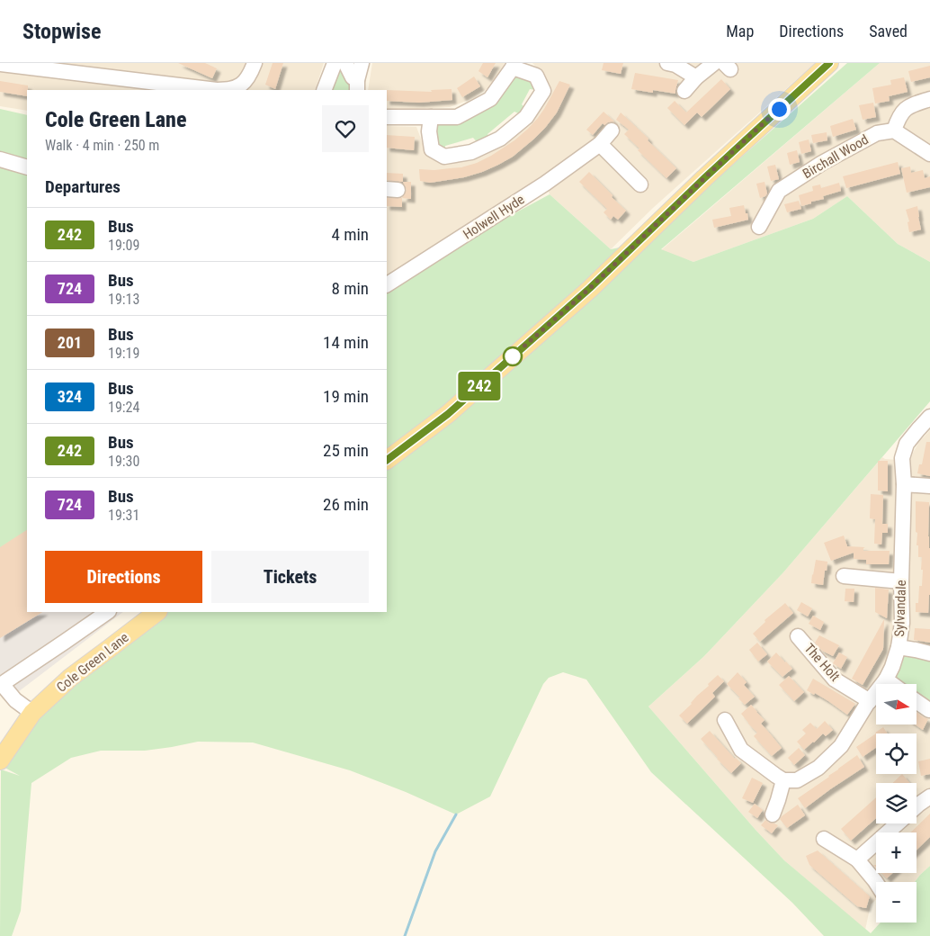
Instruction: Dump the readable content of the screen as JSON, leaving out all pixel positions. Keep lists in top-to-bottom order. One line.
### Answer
{"streets":{"main road":["Cole Green Lane"],"street":["Birchall Wood","Holwell Hyde","Sylvandale","The Holt"]},"crossings":[["Sylvandale","The Holt"]],"lines":["bus line 242"],"north":"right","page":{"header":"Stopwise","nav":["Map","Directions","Saved"],"on_map":"242","heading":[["Cole Green Lane","Walk · 4 min · 250 m"],"Departures"],"list":[{"mark":"242","name":"Bus","note":"19:09","value":"4 min"},{"mark":"724","name":"Bus","note":"19:13","value":"8 min"},{"mark":"201","name":"Bus","note":"19:19","value":"14 min"},{"mark":"324","name":"Bus","note":"19:24","value":"19 min"},{"mark":"242","name":"Bus","note":"19:30","value":"25 min"},{"mark":"724","name":"Bus","note":"19:31","value":"26 min"}],"buttons":["Directions","Tickets"],"map_buttons":["+","−"]}}
